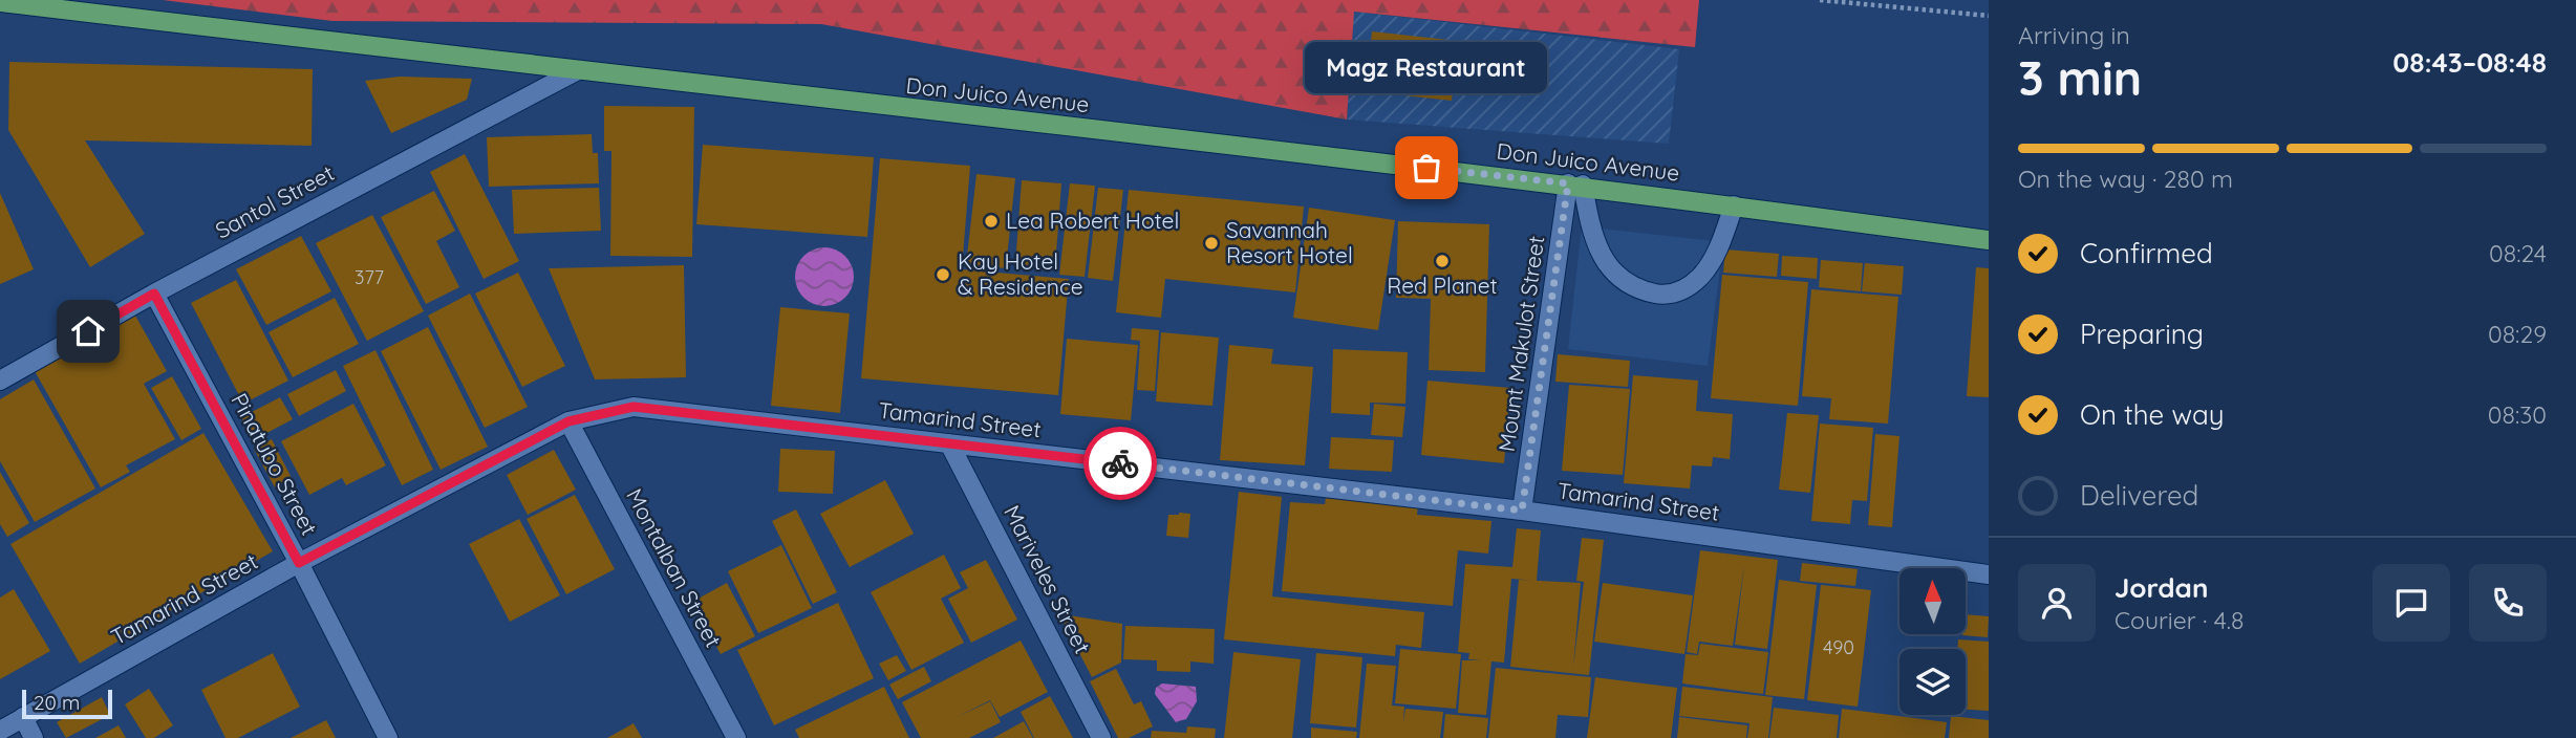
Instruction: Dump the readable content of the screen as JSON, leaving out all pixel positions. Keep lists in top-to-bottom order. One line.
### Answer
{"streets":{"main road":["Don Juico Avenue"],"street":["Santol Street","Mount Makulot Street","Tamarind Street","Pinatubo Street","Montalban Street","Mariveles Street"]},"crossings":[["Don Juico Avenue","Santol Street"],["Don Juico Avenue","Mount Makulot Street"],["Santol Street","Pinatubo Street"],["Mount Makulot Street","Tamarind Street"],["Tamarind Street","Pinatubo Street"],["Tamarind Street","Montalban Street"],["Tamarind Street","Mariveles Street"]],"places":["Magz Restaurant","Lea Robert Hotel","Savannah Resort Hotel","Red Planet","Kay Hotel & Residence"],"house_numbers":["377","490"],"scale_bar":"20 m","north":"top","page":{"heading":["3 min","Arriving in","08:43–08:48"],"panel":["Jordan","Courier · 4.8"],"bubble":"Magz Restaurant","bar":"On the way · 280 m","list":[["Confirmed","08:24"],["Preparing","08:29"],["On the way","08:30"],"Delivered"],"scale":"20 m"}}
